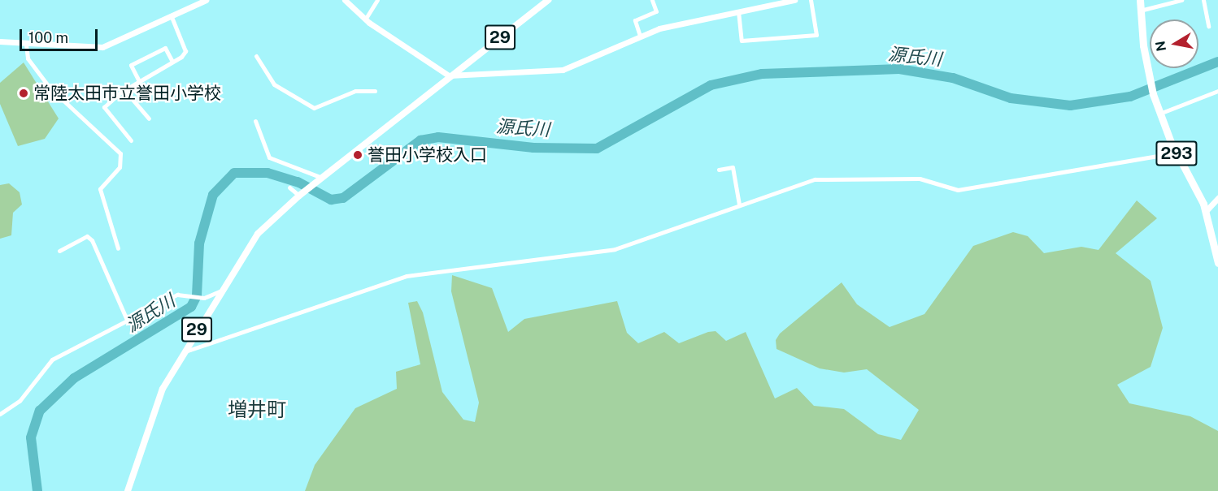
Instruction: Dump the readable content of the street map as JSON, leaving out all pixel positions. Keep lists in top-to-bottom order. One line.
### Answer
{"streets":{"highway":["293"],"main road":["29"]},"districts":["増井町"],"water":["源氏川"],"places":["常陸太田市立誉田小学校","誉田小学校入口"],"scale_bar":"100 m","north":"left"}
